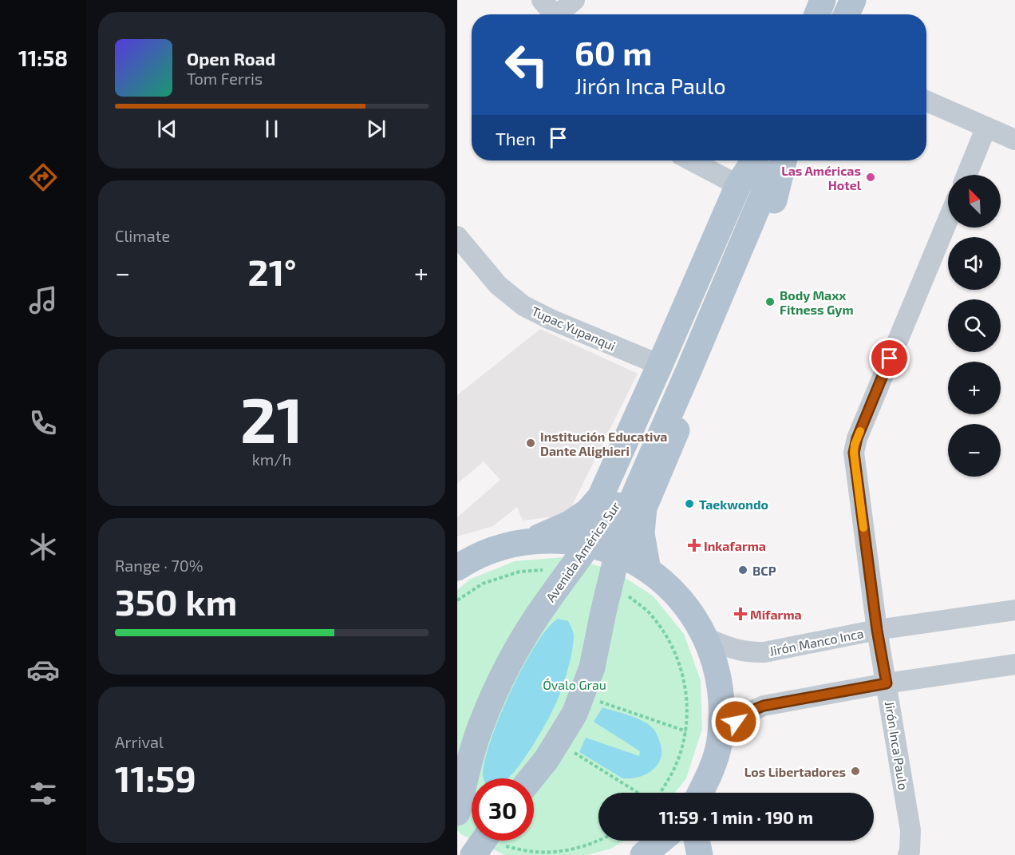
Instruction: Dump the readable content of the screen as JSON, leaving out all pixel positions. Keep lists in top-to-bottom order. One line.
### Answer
{"streets":{"main road":["Avenida América Sur"],"street":["Tupac Yupanqui","Jirón Manco Inca","Jirón Inca Paulo"]},"crossings":[["Tupac Yupanqui","Avenida América Sur"],["Jirón Manco Inca","Jirón Inca Paulo"]],"parks":["Óvalo Grau"],"places":{"other":["Las Américas Hotel","Body Maxx Fitness Gym","Institución Educativa Dante Alighieri","Taekwondo","BCP","Los Libertadores"],"health":["Inkafarma","Mifarma"]},"north":"top left","page":{"tabs":"11:58","turn":["60 m","Jirón Inca Paulo"],"song":["Open Road","Tom Ferris"],"then":"Then","map_buttons":["+","−"],"tile":["Climate",["21","km/h"],["Range · 70%","350 km"],["Arrival","11:59"]],"heat":["−","21°","+"],"limit":"30","trip":"11:59 · 1 min · 190 m"}}
